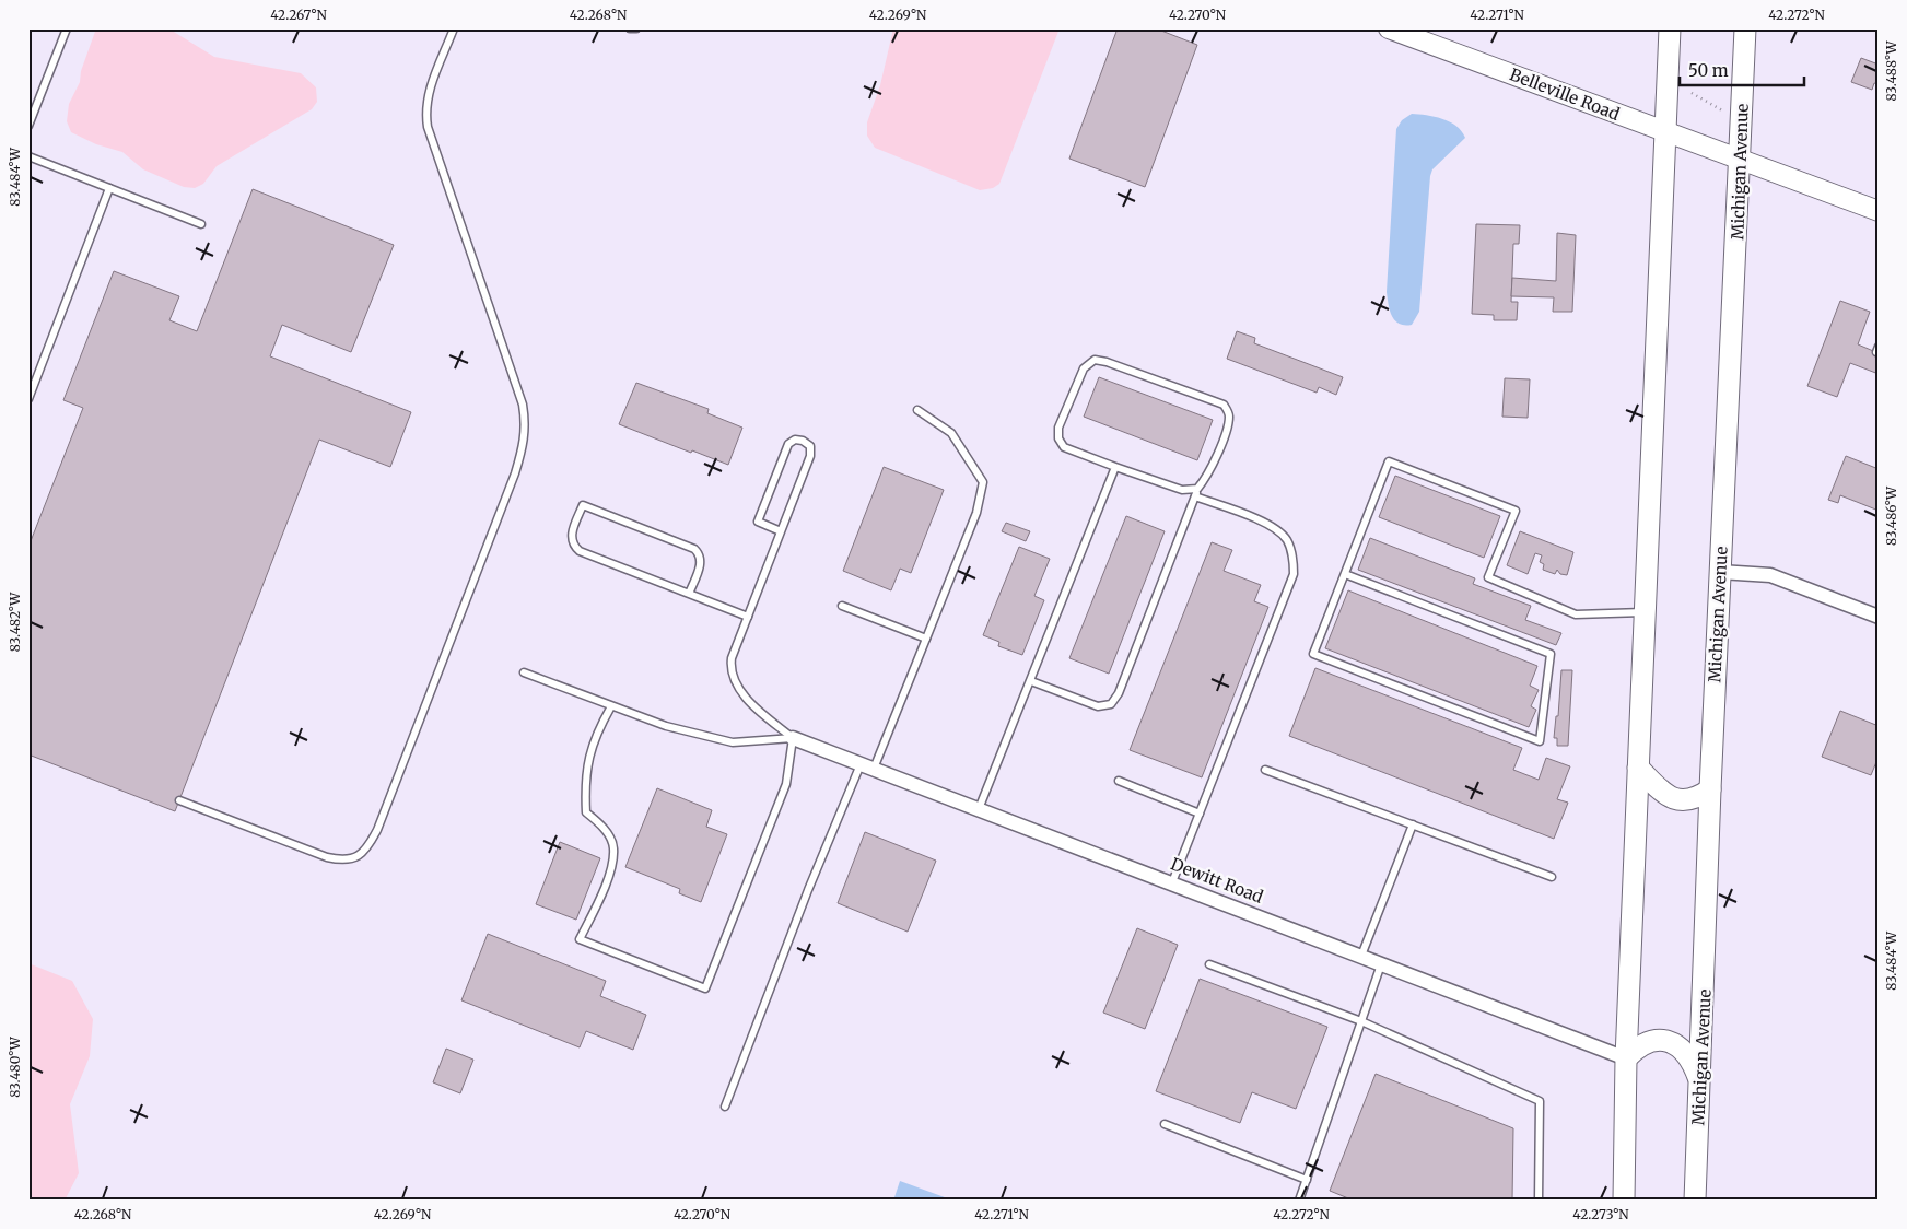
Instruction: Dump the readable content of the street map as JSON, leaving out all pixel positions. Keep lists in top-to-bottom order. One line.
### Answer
{"streets":{"main road":["Belleville Road","Michigan Avenue"],"street":["Dewitt Road"]},"crossings":[["Belleville Road","Michigan Avenue"]],"scale_bar":"50 m","coordinates":["42.267°N","42.268°N","42.269°N","42.270°N","42.271°N","42.272°N","83.488°W","83.484°W","83.486°W","83.482°W","83.480°W","42.273°N"]}
